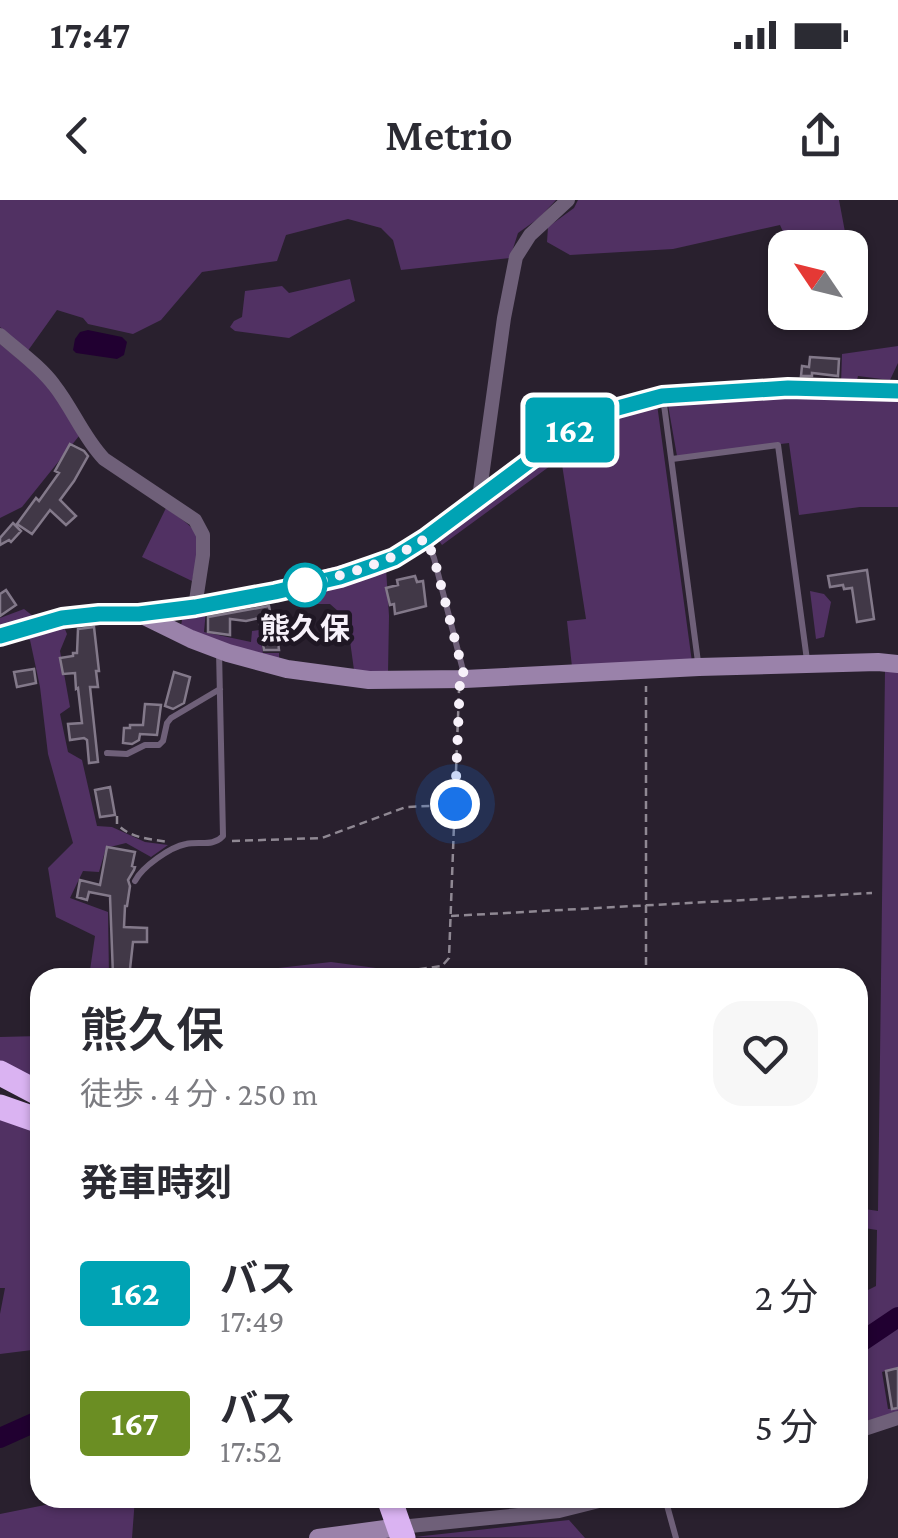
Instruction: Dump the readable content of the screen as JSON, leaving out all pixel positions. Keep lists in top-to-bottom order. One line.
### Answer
{"places":["熊久保"],"lines":["bus line 162"],"north":"top left","page":{"status":"17:47","header":"Metrio","on_map":"162","heading":[["熊久保","徒歩 · 4 分 · 250 m"],"発車時刻"],"list":[{"mark":"162","name":"バス","note":"17:49","value":"2 分"},{"mark":"167","name":"バス","note":"17:52","value":"5 分"}]}}
